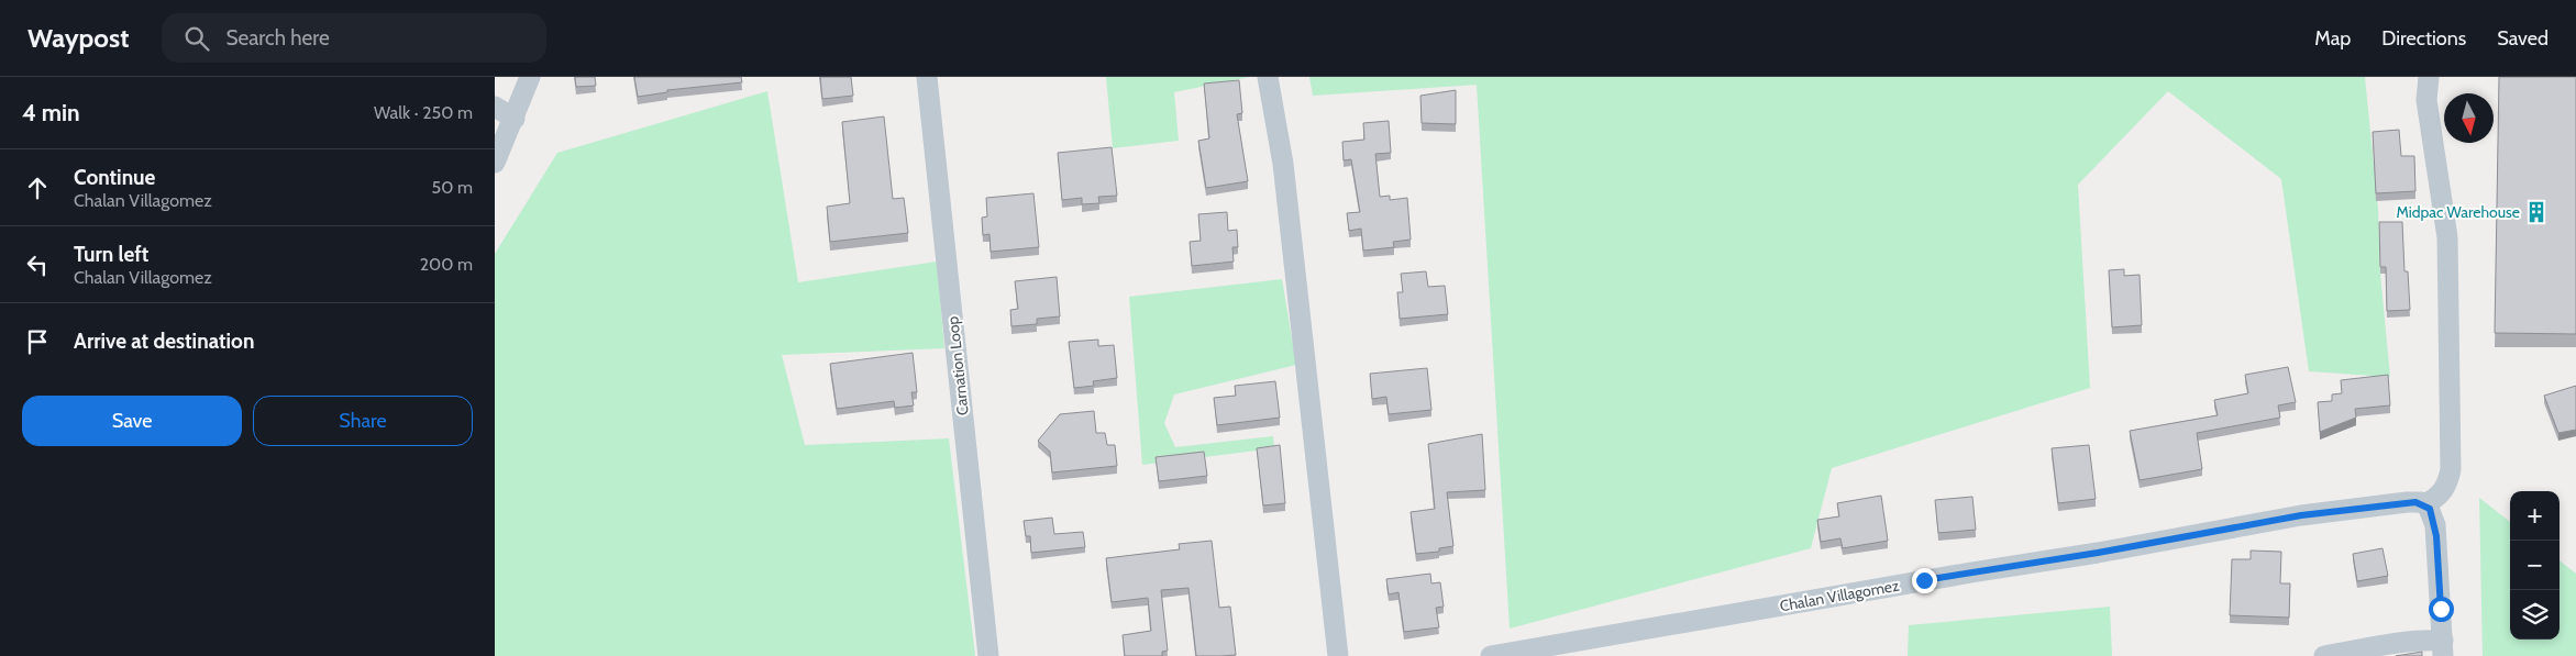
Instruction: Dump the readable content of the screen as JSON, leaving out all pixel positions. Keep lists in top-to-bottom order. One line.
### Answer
{"streets":{"street":["Carnation Loop","Chalan Villagomez"]},"places":{"building":["Midpac Warehouse"]},"north":"bottom","page":{"header":"Waypost","search":"Search here","nav":["Map","Directions","Saved"],"heading":["4 min","Walk · 250 m"],"list":[["Continue","Chalan Villagomez","50 m"],["Turn left","Chalan Villagomez","200 m"],"Arrive at destination"],"buttons":["Save","Share"],"map_buttons":["+","−"]}}
